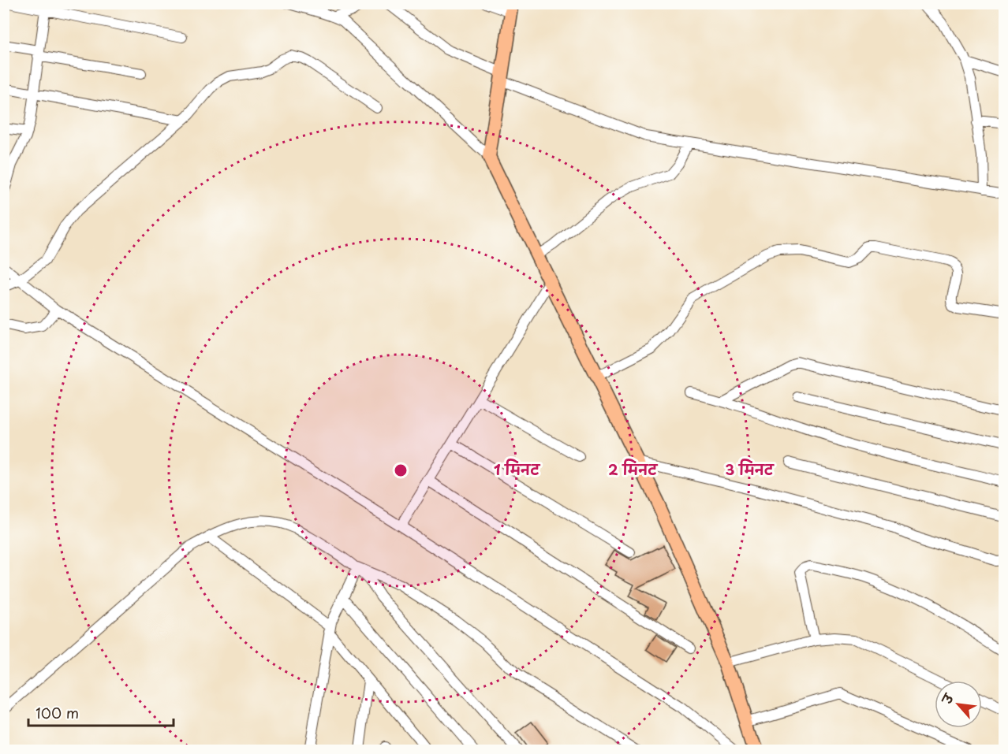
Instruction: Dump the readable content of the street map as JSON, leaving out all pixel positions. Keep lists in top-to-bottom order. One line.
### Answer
{"scale_bar":"100 m","north":"top left","rings":["1 मिनट","2 मिनट","3 मिनट"]}
